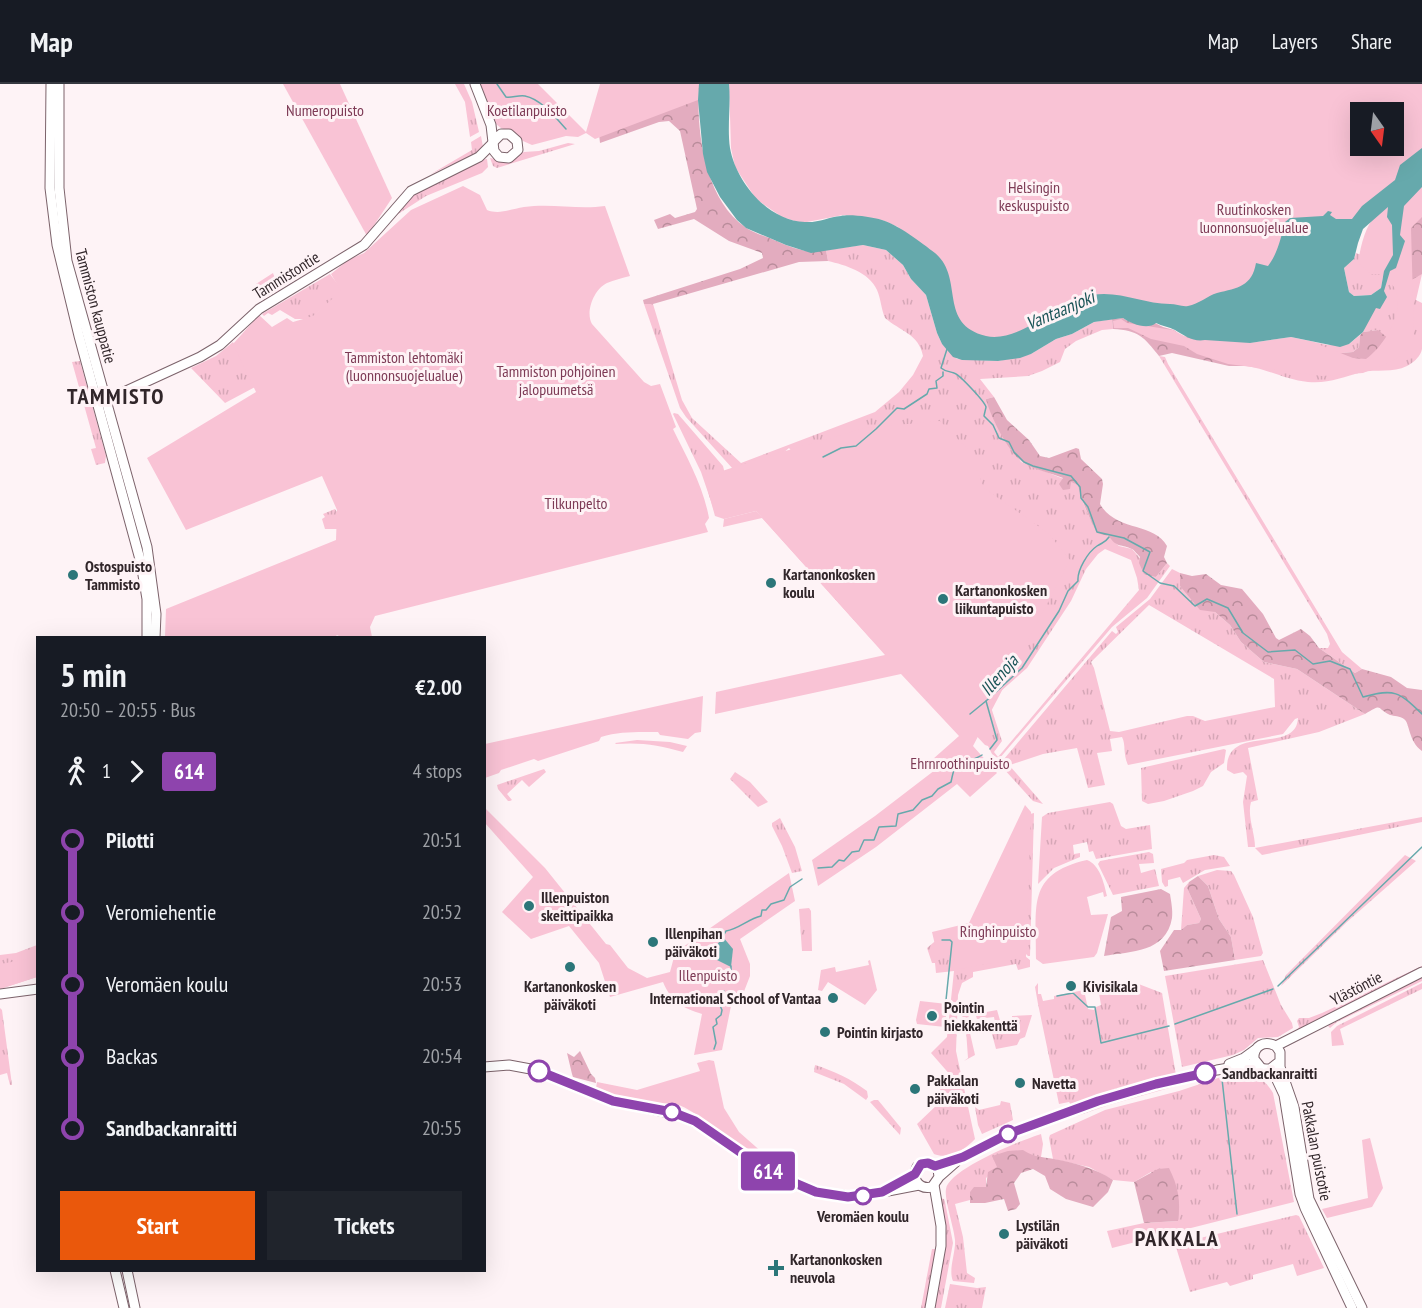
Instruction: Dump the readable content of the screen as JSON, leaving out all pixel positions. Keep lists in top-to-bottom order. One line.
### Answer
{"streets":{"main road":["Tammistontie","Tammiston kauppatie","Ylästöntie","Pakkalan puistotie"]},"crossings":[["Tammistontie","Tammiston kauppatie"],["Ylästöntie","Pakkalan puistotie"]],"districts":["TAMMISTO","PAKKALA"],"water":["Vantaanjoki","Illenoja"],"parks":["Numeropuisto","Koetilanpuisto","Helsingin keskuspuisto","Ruutinkosken luonnonsuojelualue","Tammiston lehtomäki (luonnonsuojelualue)","Tammiston pohjoinen jalopuumetsä","Tilkunpelto","Ehrnroothinpuisto","Ringhinpuisto","Illenpuisto"],"places":{"other":["Ostospuisto Tammisto","Kartanonkosken koulu","Kartanonkosken liikuntapuisto","Illenpuiston skeittipaikka","Illenpihan päiväkoti","Kartanonkosken päiväkoti","Kivisikala","International School of Vantaa","Pointin hiekkakenttä","Pointin kirjasto","Sandbackanraitti","Navetta","Pakkalan päiväkoti","Veromäen koulu","Lystilän päiväkoti"],"health":["Kartanonkosken neuvola"]},"lines":["bus line 614"],"north":"bottom","page":{"header":"Map","nav":["Map","Layers","Share"],"on_map":"614","heading":["5 min","20:50 – 20:55 · Bus","€2.00"],"legs":["1","614","4 stops"],"list":[{"name":"Pilotti","value":"20:51"},{"name":"Veromiehentie","value":"20:52"},{"name":"Veromäen koulu","value":"20:53"},{"name":"Backas","value":"20:54"},{"name":"Sandbackanraitti","value":"20:55"}],"buttons":["Start","Tickets"]}}
